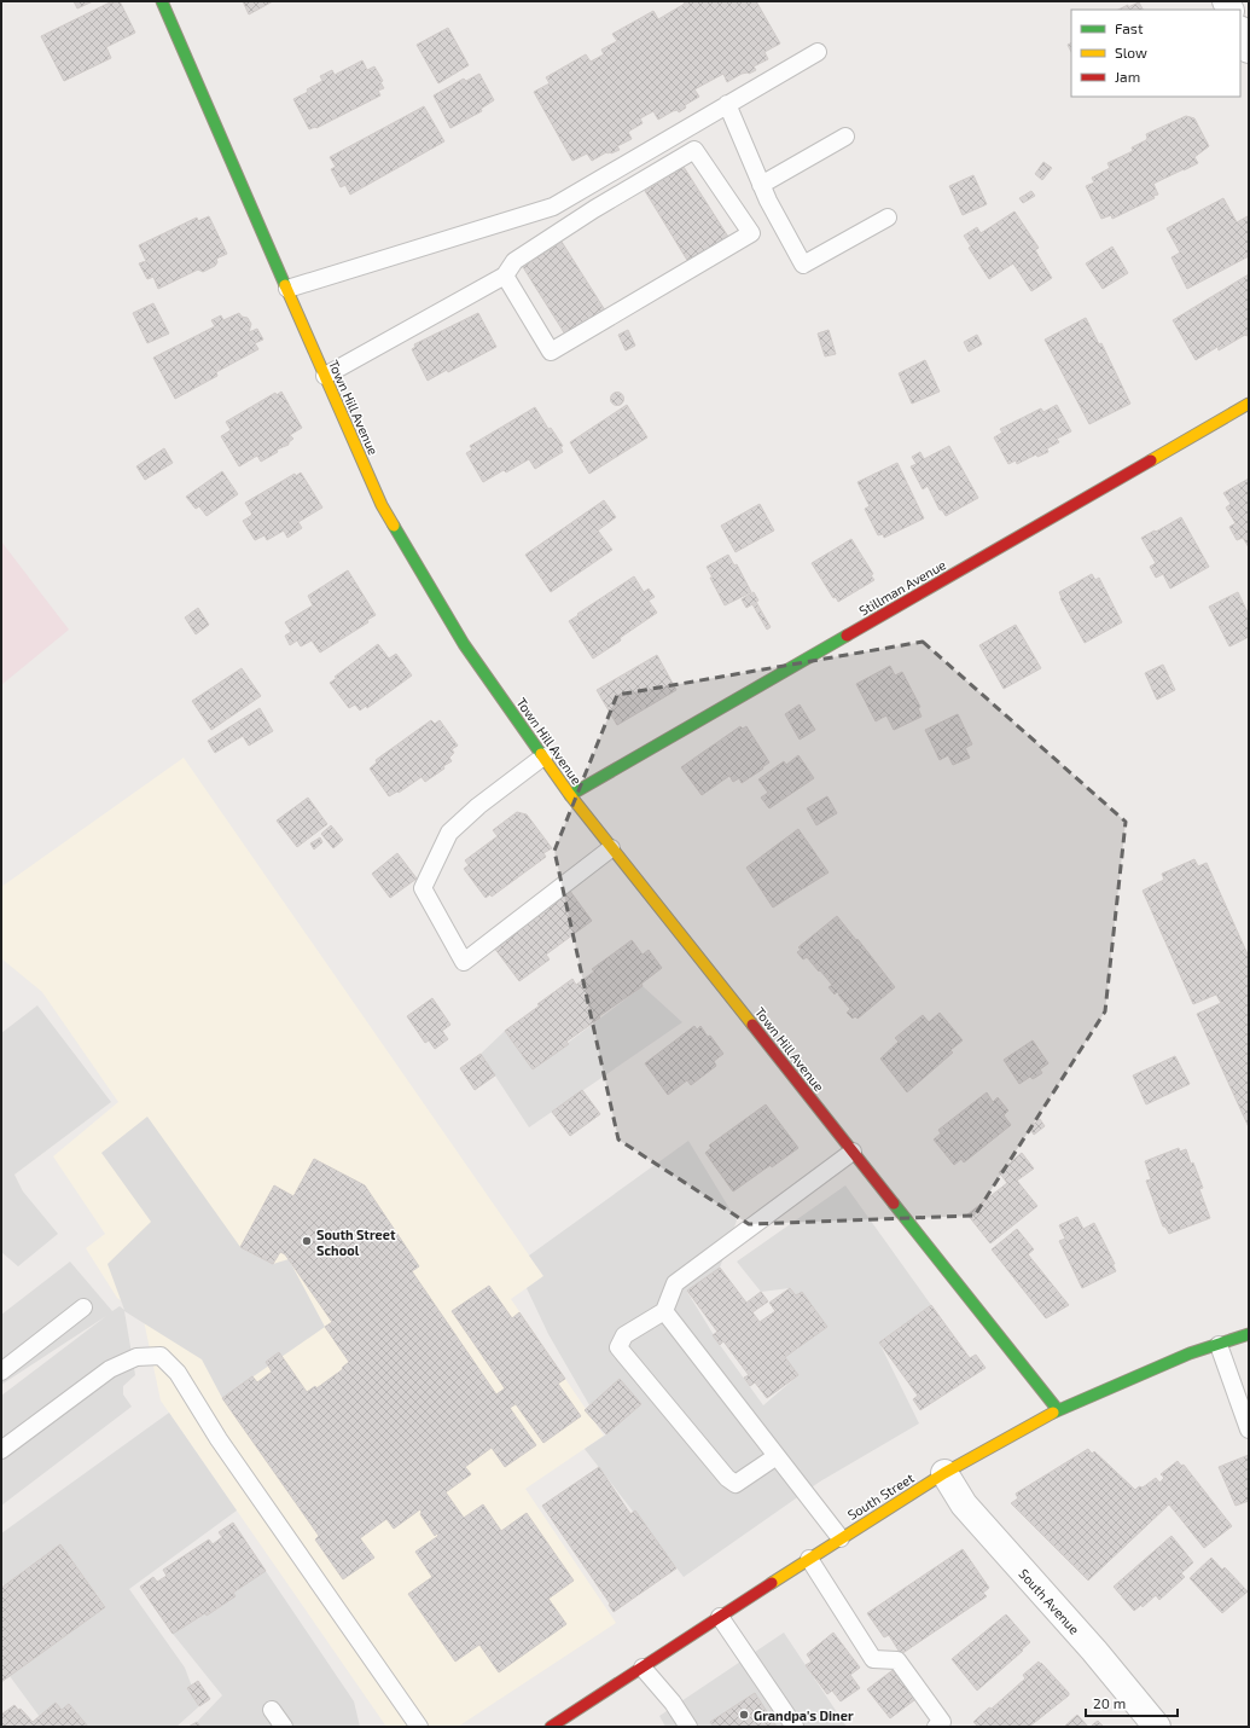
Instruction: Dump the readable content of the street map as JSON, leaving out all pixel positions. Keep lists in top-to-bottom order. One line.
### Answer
{"streets":{"street":["Town Hill Avenue","Stillman Avenue","South Street","South Avenue"]},"crossings":[["Town Hill Avenue","Stillman Avenue"],["Town Hill Avenue","South Street"],["South Street","South Avenue"]],"places":["South Street School","Grandpa's Diner"],"legend":["Fast","Slow","Jam"],"scale_bar":"20 m"}
